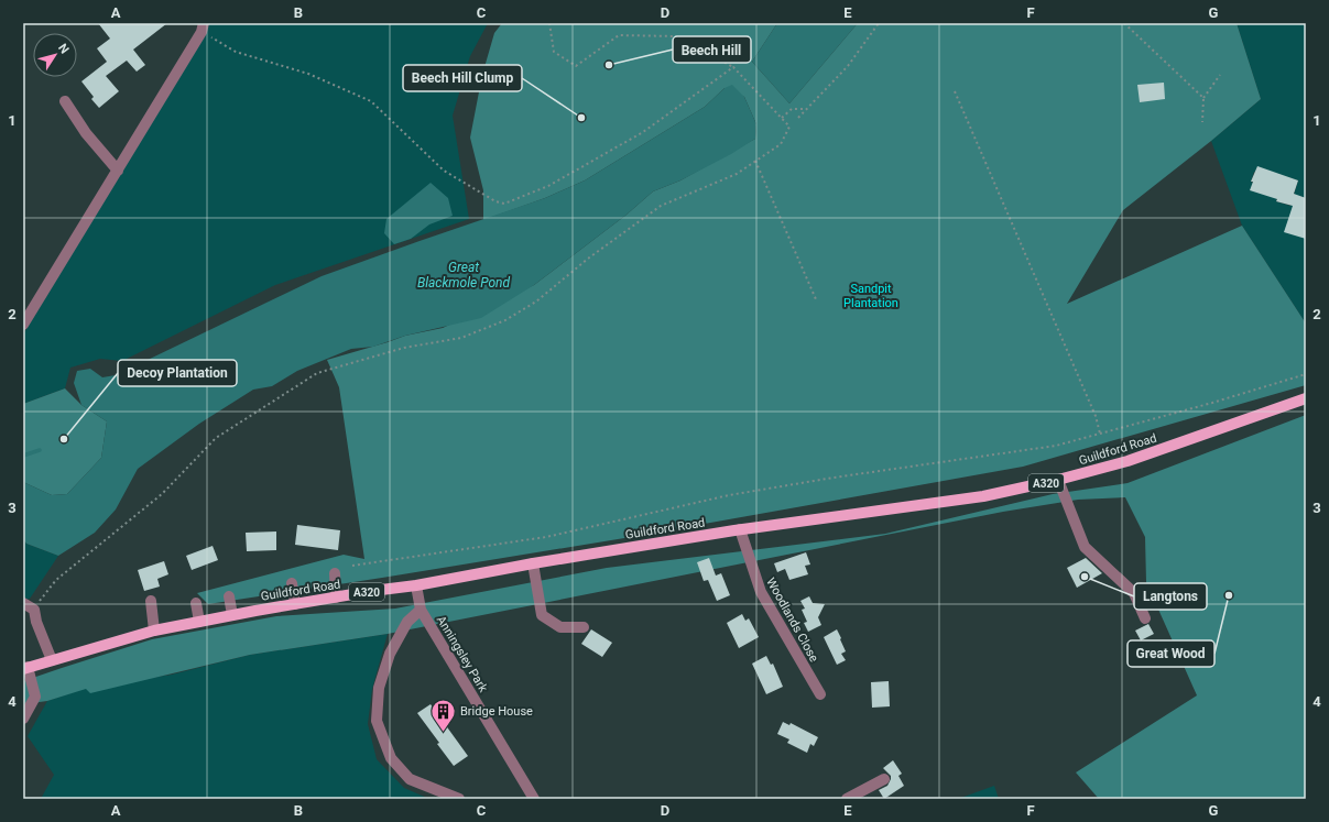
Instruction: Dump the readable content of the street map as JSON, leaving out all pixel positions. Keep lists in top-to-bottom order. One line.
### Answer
{"streets":{"main road":["Guildford Road","A320"],"street":["Woodlands Close","Anningsley Park"]},"crossings":[["Guildford Road","Woodlands Close"],["Guildford Road","Anningsley Park"]],"water":["Great Blackmole Pond"],"parks":["Sandpit Plantation"],"places":{"other":["Beech Hill","Beech Hill Clump","Decoy Plantation","Langtons","Great Wood"],"building":["Bridge House"]},"north":"top right","grid":{"columns":["A","B","C","D","E","F","G"],"rows":["1","2","3","4"]}}
